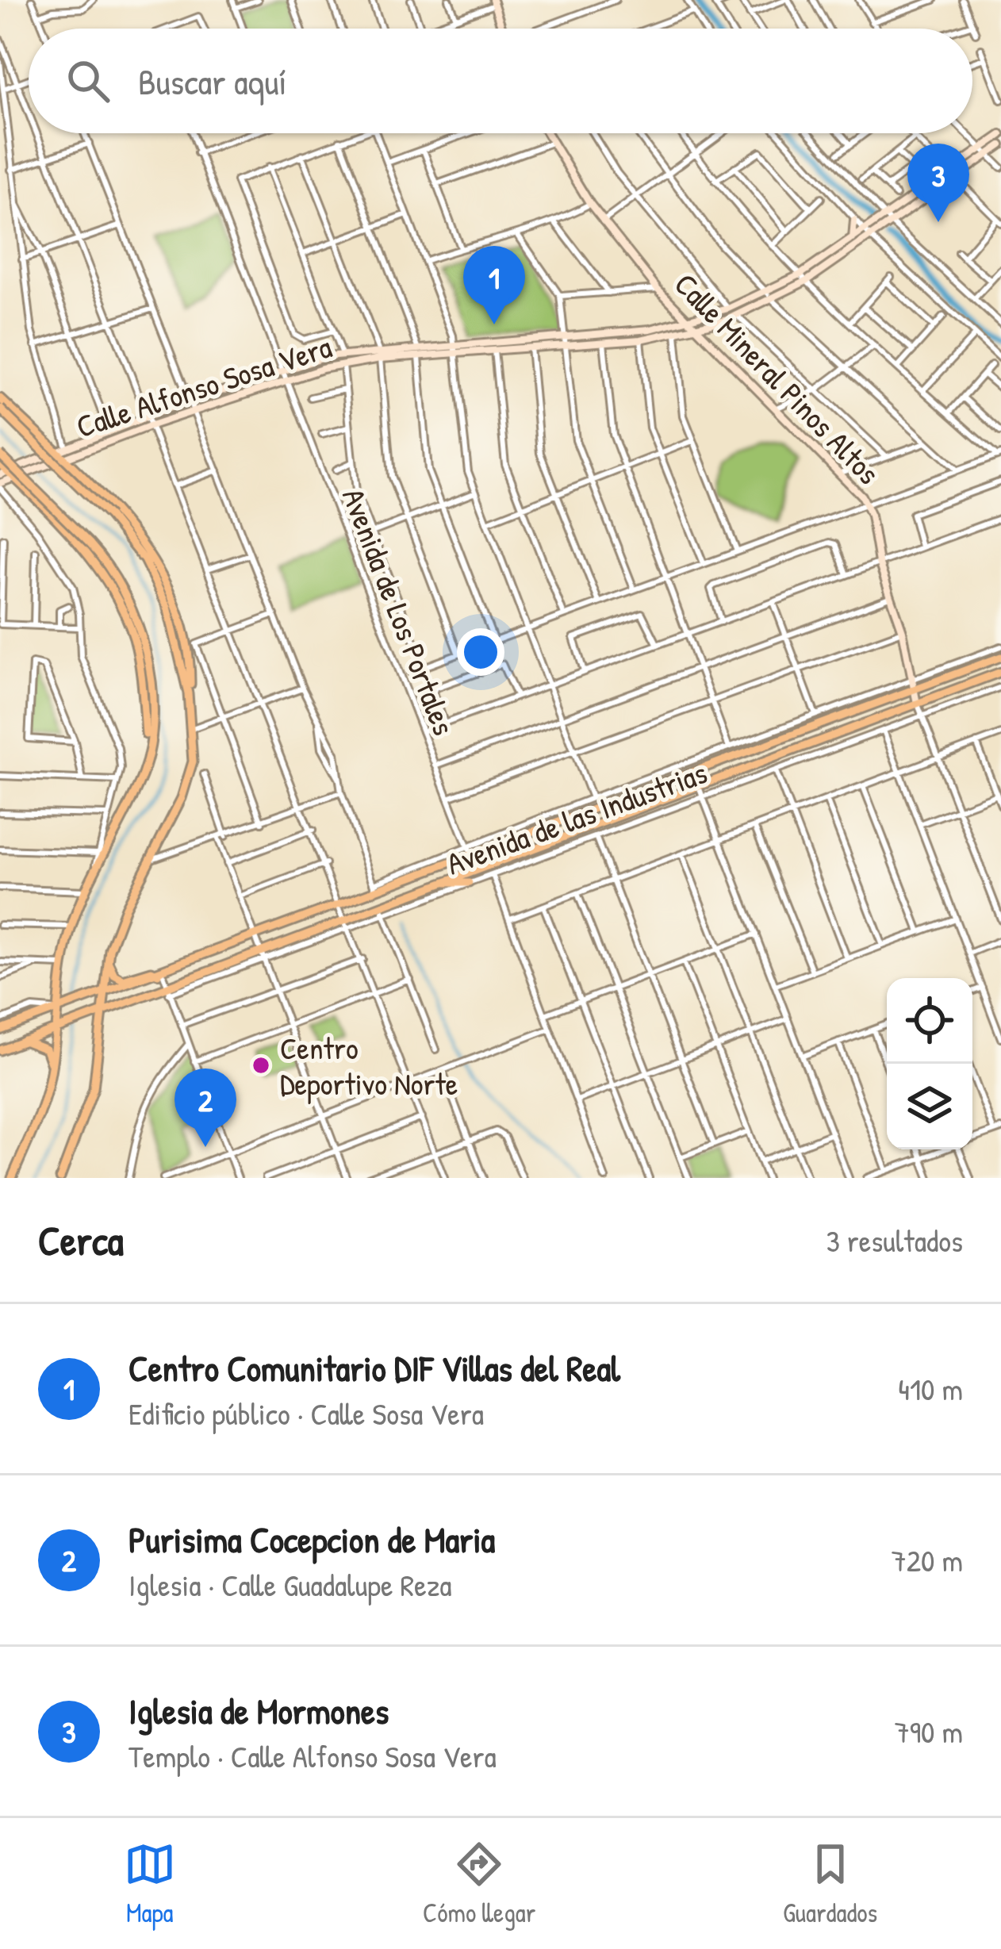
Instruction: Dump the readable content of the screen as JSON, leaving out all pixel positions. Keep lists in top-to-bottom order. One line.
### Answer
{"streets":{"main road":["Calle Mineral Pinos Altos","Calle Alfonso Sosa Vera","Avenida de las Industrias"],"street":["Avenida de Los Portales"]},"crossings":[["Calle Mineral Pinos Altos","Calle Alfonso Sosa Vera"],["Calle Mineral Pinos Altos","Avenida de las Industrias"],["Calle Alfonso Sosa Vera","Avenida de Los Portales"],["Avenida de Los Portales","Avenida de las Industrias"]],"places":["Centro Deportivo Norte"],"page":{"search":"Buscar aquí","pins":["3","1","2"],"heading":["Cerca","3 resultados"],"list":[{"mark":"1","name":"Centro Comunitario DIF Villas del Real","note":"Edificio público · Calle Sosa Vera","value":"410 m"},{"mark":"2","name":"Purisima Cocepcion de Maria","note":"Iglesia · Calle Guadalupe Reza","value":"720 m"},{"mark":"3","name":"Iglesia de Mormones","note":"Templo · Calle Alfonso Sosa Vera","value":"790 m"}],"nav":["Mapa","Cómo llegar","Guardados"]}}
